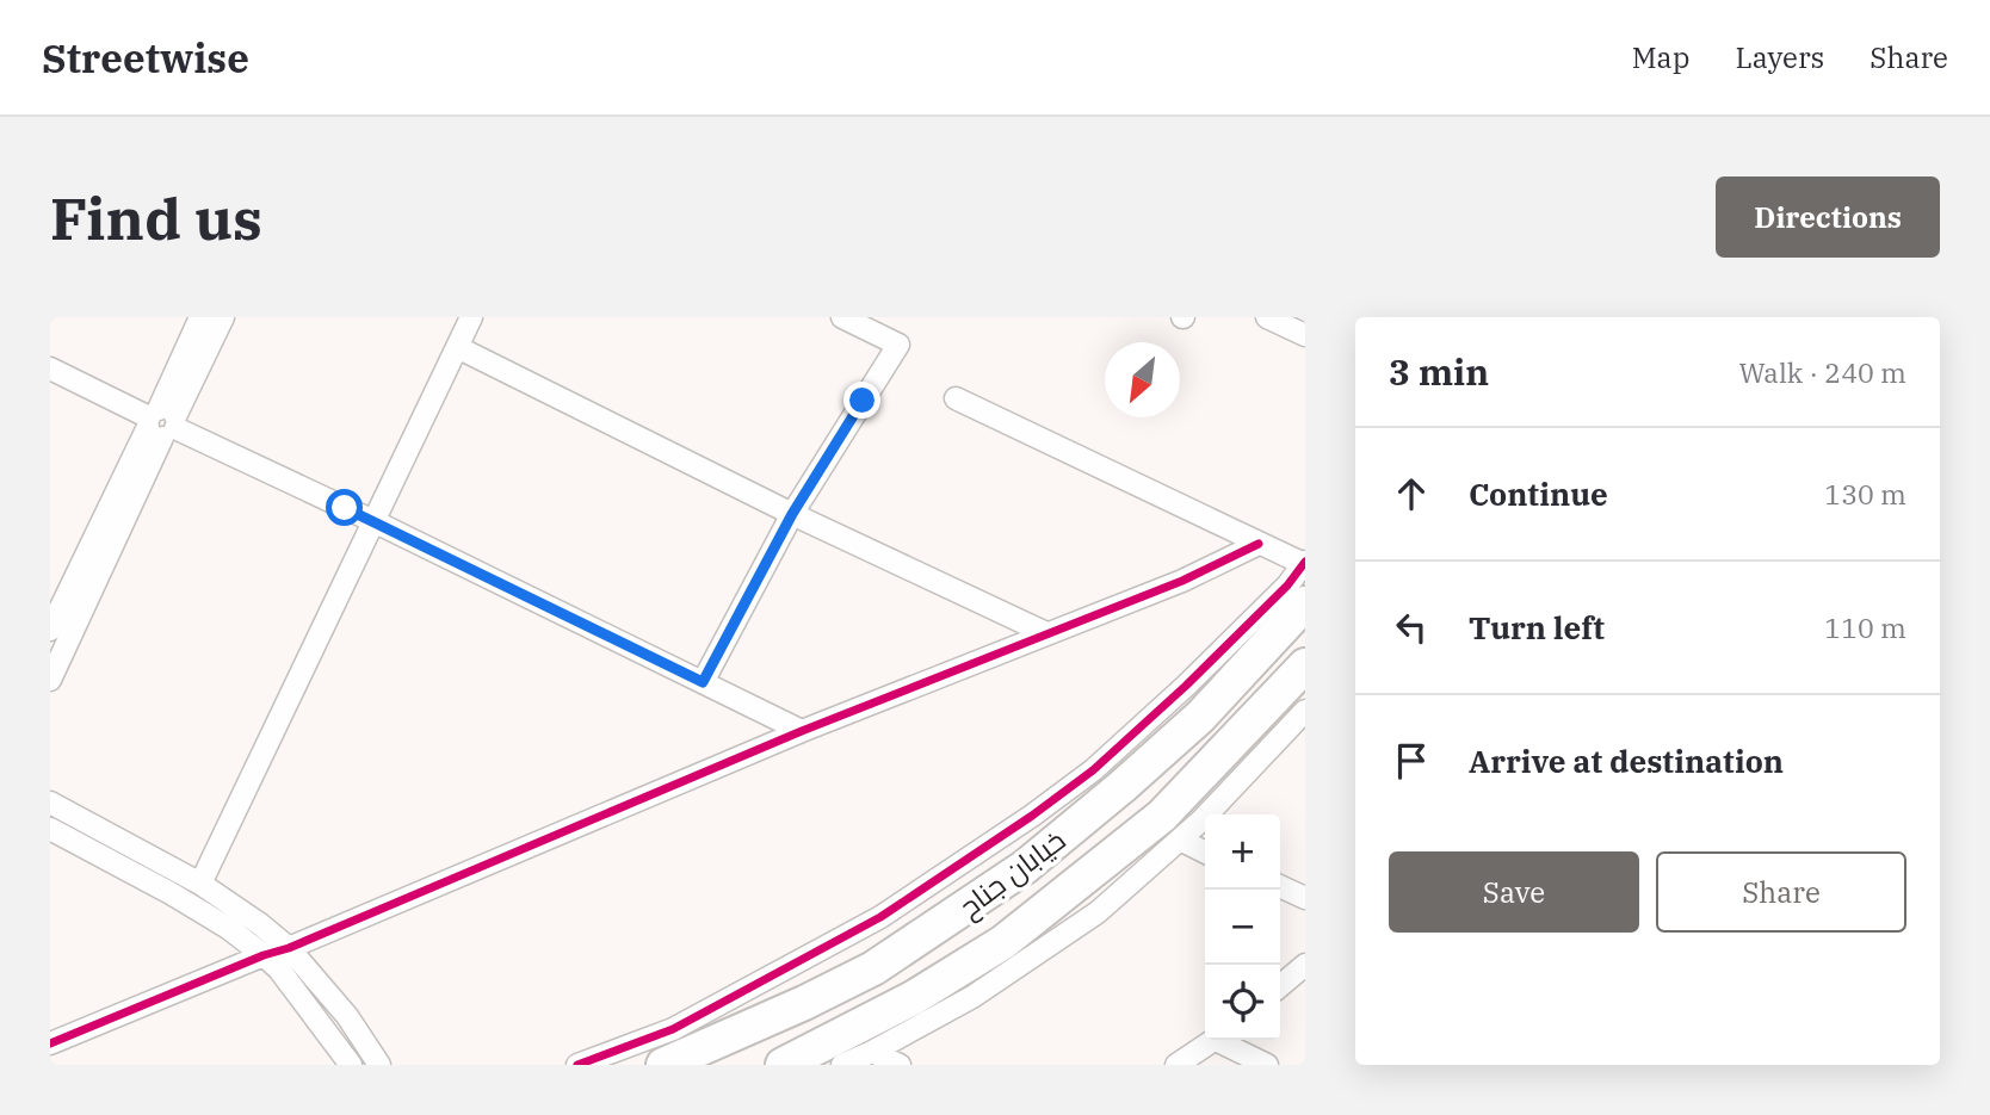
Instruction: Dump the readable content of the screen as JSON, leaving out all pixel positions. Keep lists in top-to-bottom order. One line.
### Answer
{"streets":{"main road":["خیابان جناح"]},"north":"bottom left","page":{"header":"Streetwise","nav":["Map","Layers","Share"],"buttons":["Directions",["Save","Share"]],"title":"Find us","heading":["3 min","Walk · 240 m"],"list":[["Continue","130 m"],["Turn left","110 m"],"Arrive at destination"],"map_buttons":["+","−"]}}
